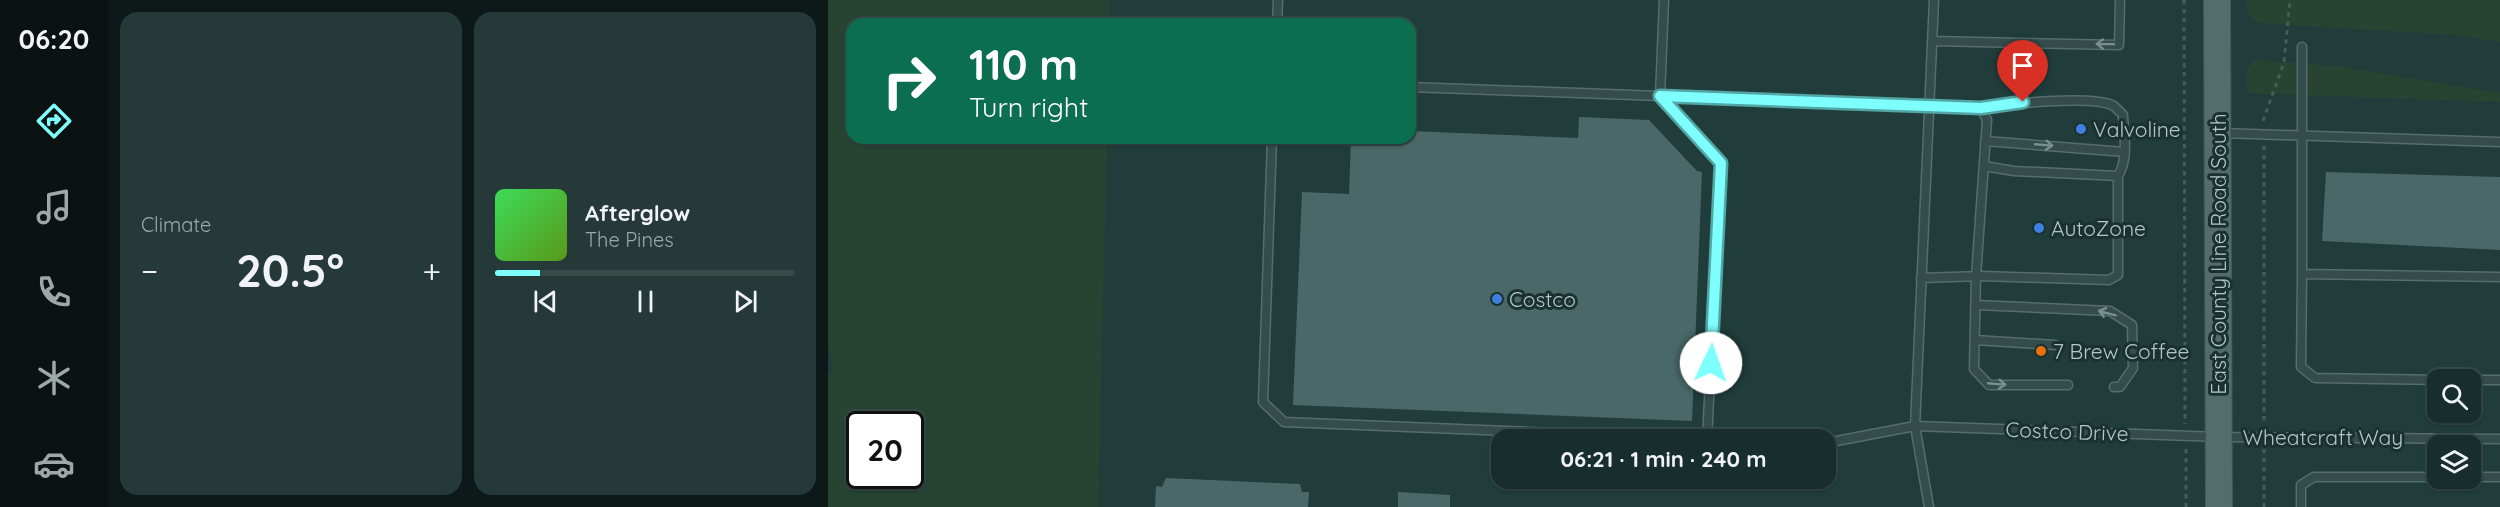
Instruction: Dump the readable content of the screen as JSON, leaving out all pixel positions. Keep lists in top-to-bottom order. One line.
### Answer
{"streets":{"main road":["East County Line Road South"],"lane":["Costco Drive","Wheatcraft Way"]},"crossings":[["East County Line Road South","Costco Drive"],["East County Line Road South","Wheatcraft Way"],["Costco Drive","Wheatcraft Way"]],"places":["Valvoline","AutoZone","Costco","7 Brew Coffee"],"page":{"tabs":"06:20","tile":"Climate","turn":["110 m","Turn right"],"song":["Afterglow","The Pines"],"heat":["−","20.5°","+"],"limit":"20","trip":"06:21 · 1 min · 240 m"}}
